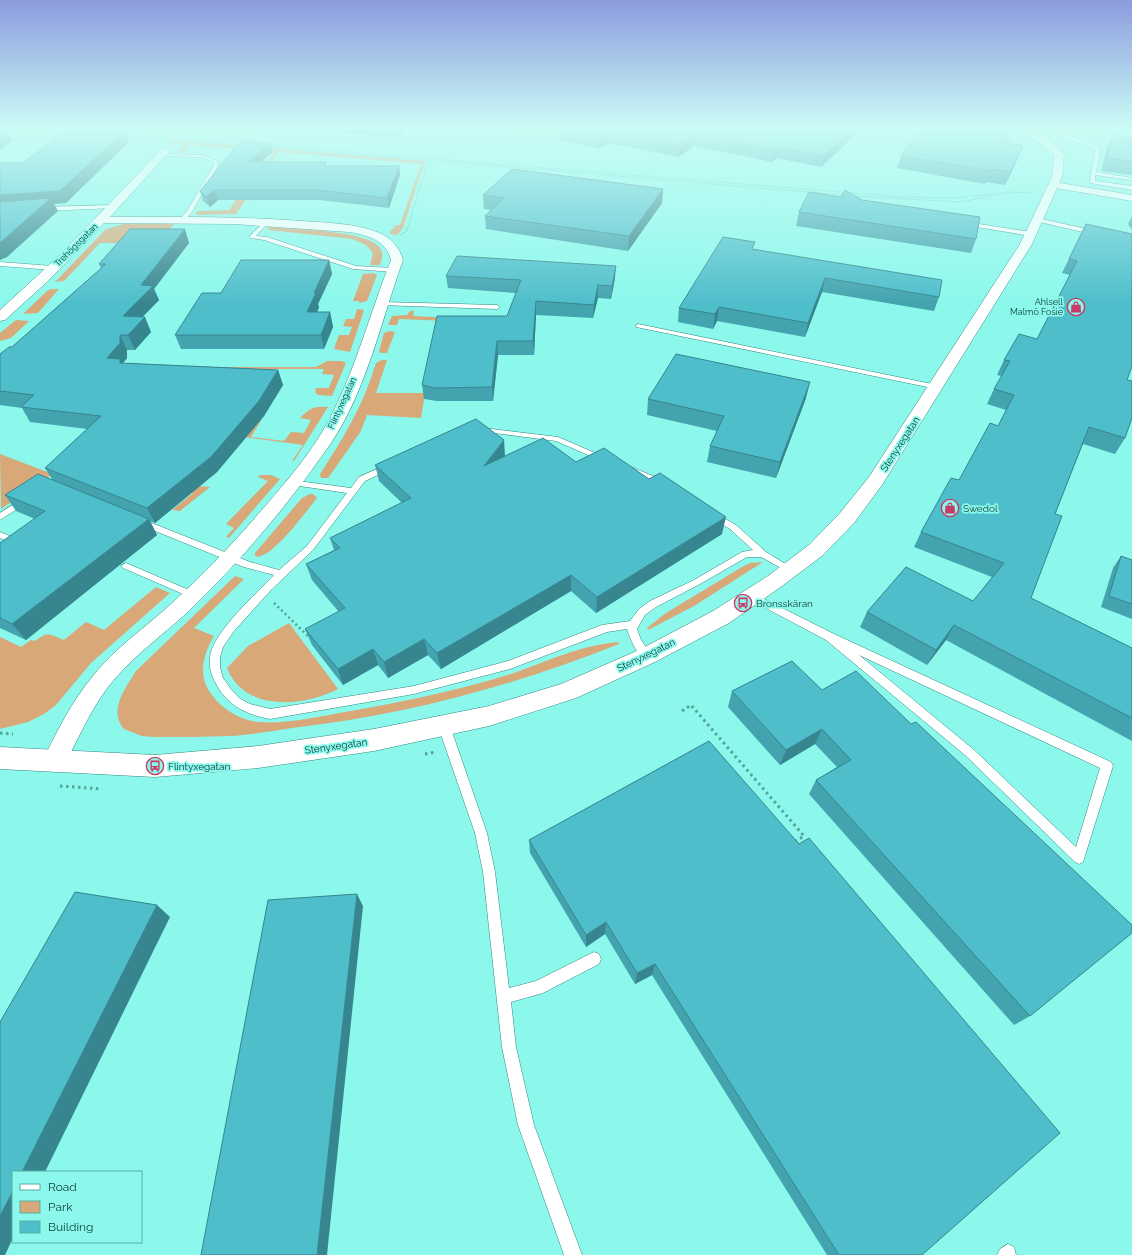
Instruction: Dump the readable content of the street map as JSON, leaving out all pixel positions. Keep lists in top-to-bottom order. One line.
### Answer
{"streets":{"street":["Trehögsgatan","Flintyxegatan","Stenyxegatan"]},"crossings":[["Flintyxegatan","Stenyxegatan"]],"places":{"shop":["Ahlsell Malmö Fosie","Swedol"],"bus stop":["Bronsskäran","Flintyxegatan"]},"legend":["Road","Park","Building"]}
